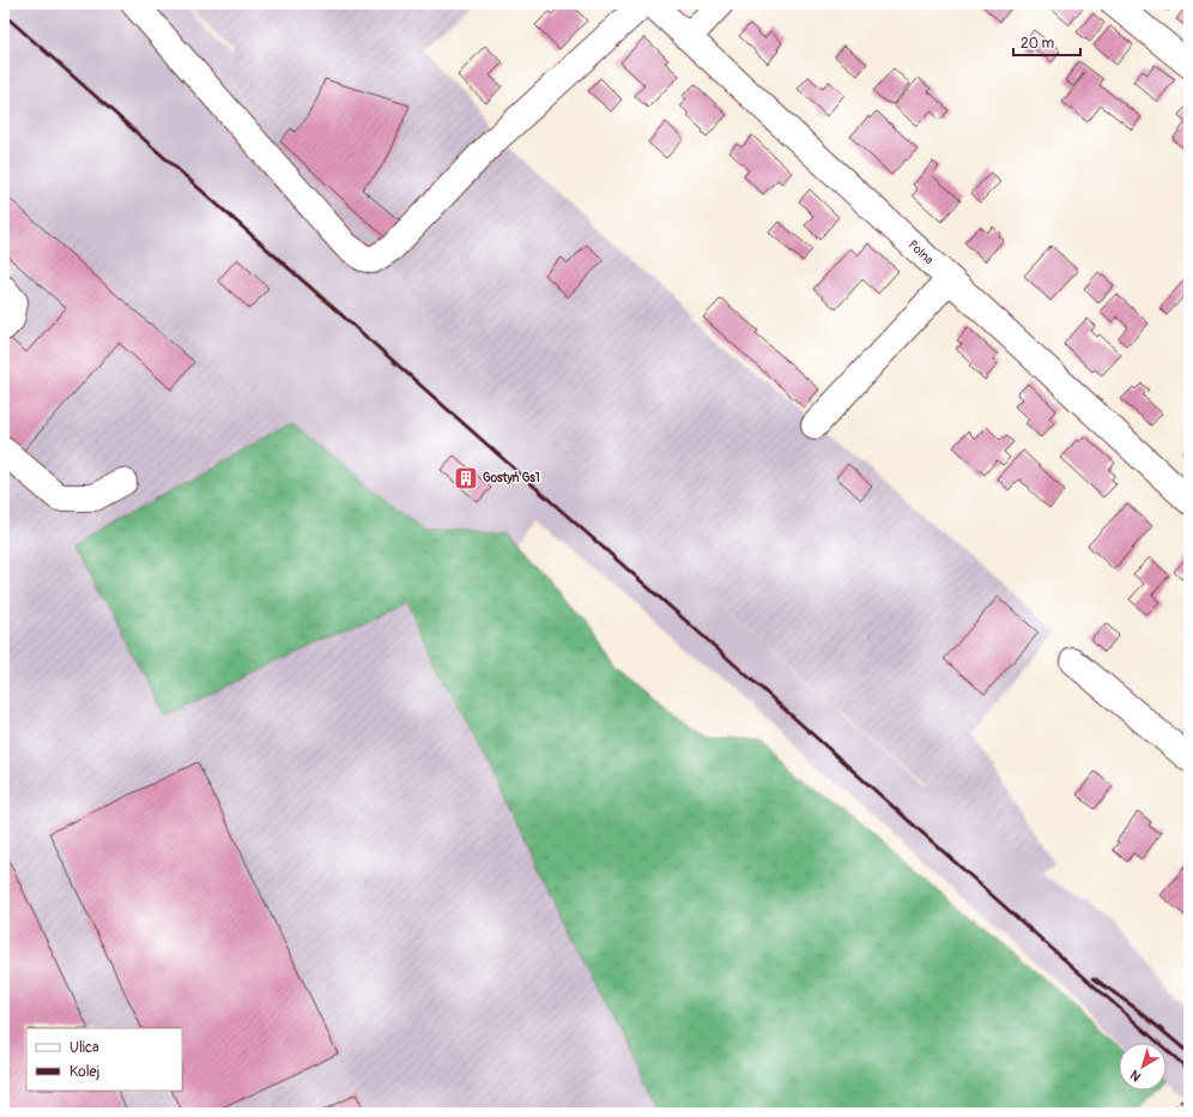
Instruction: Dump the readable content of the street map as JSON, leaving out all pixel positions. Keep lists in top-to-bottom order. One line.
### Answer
{"streets":{"street":["Polna"]},"places":{"building":["Gostyń Gs1"]},"legend":["Ulica","Kolej"],"scale_bar":"20 m","north":"bottom left"}
